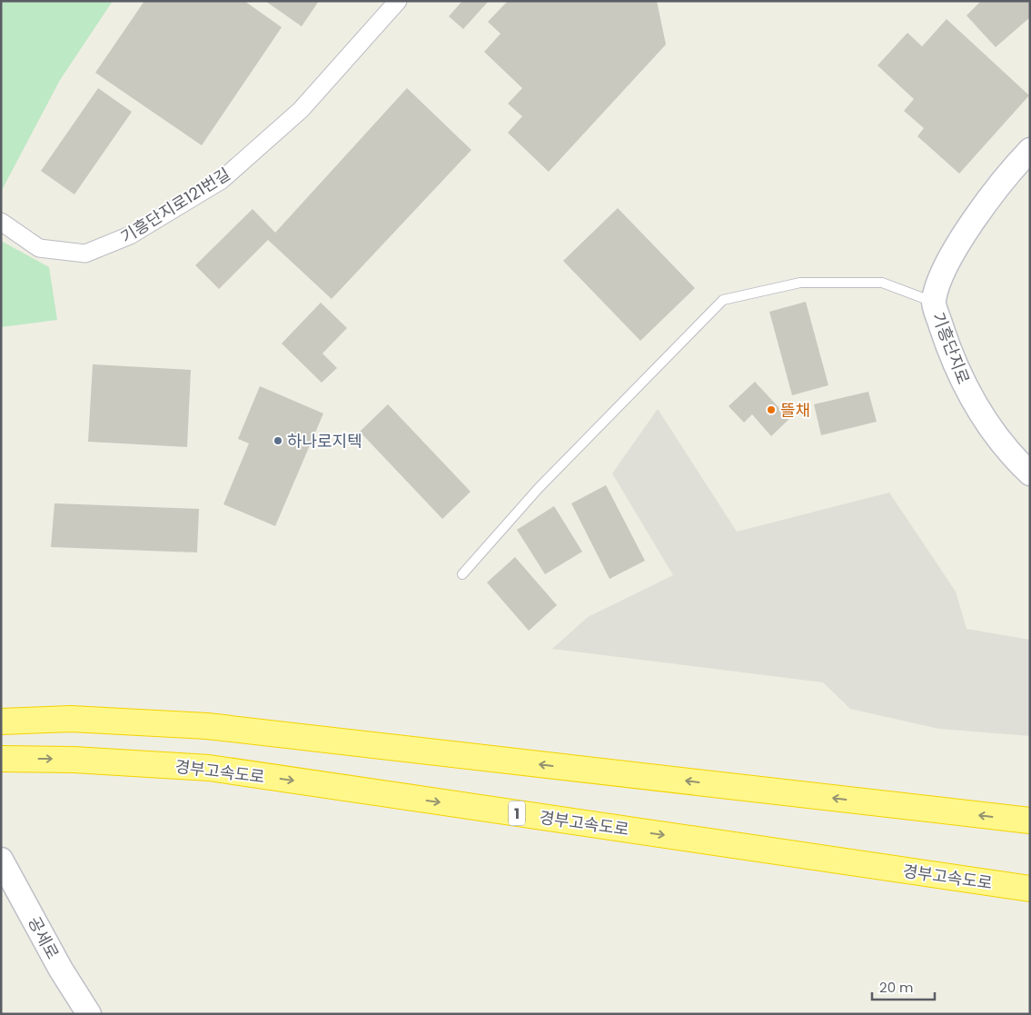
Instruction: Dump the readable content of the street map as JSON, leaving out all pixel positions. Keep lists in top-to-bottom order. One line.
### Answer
{"streets":{"highway":["경부고속도로","1"],"street":["기흥단지로121번길","기흥단지로","공세로"]},"places":["뜰채","하나로지텍"],"scale_bar":"20 m"}
